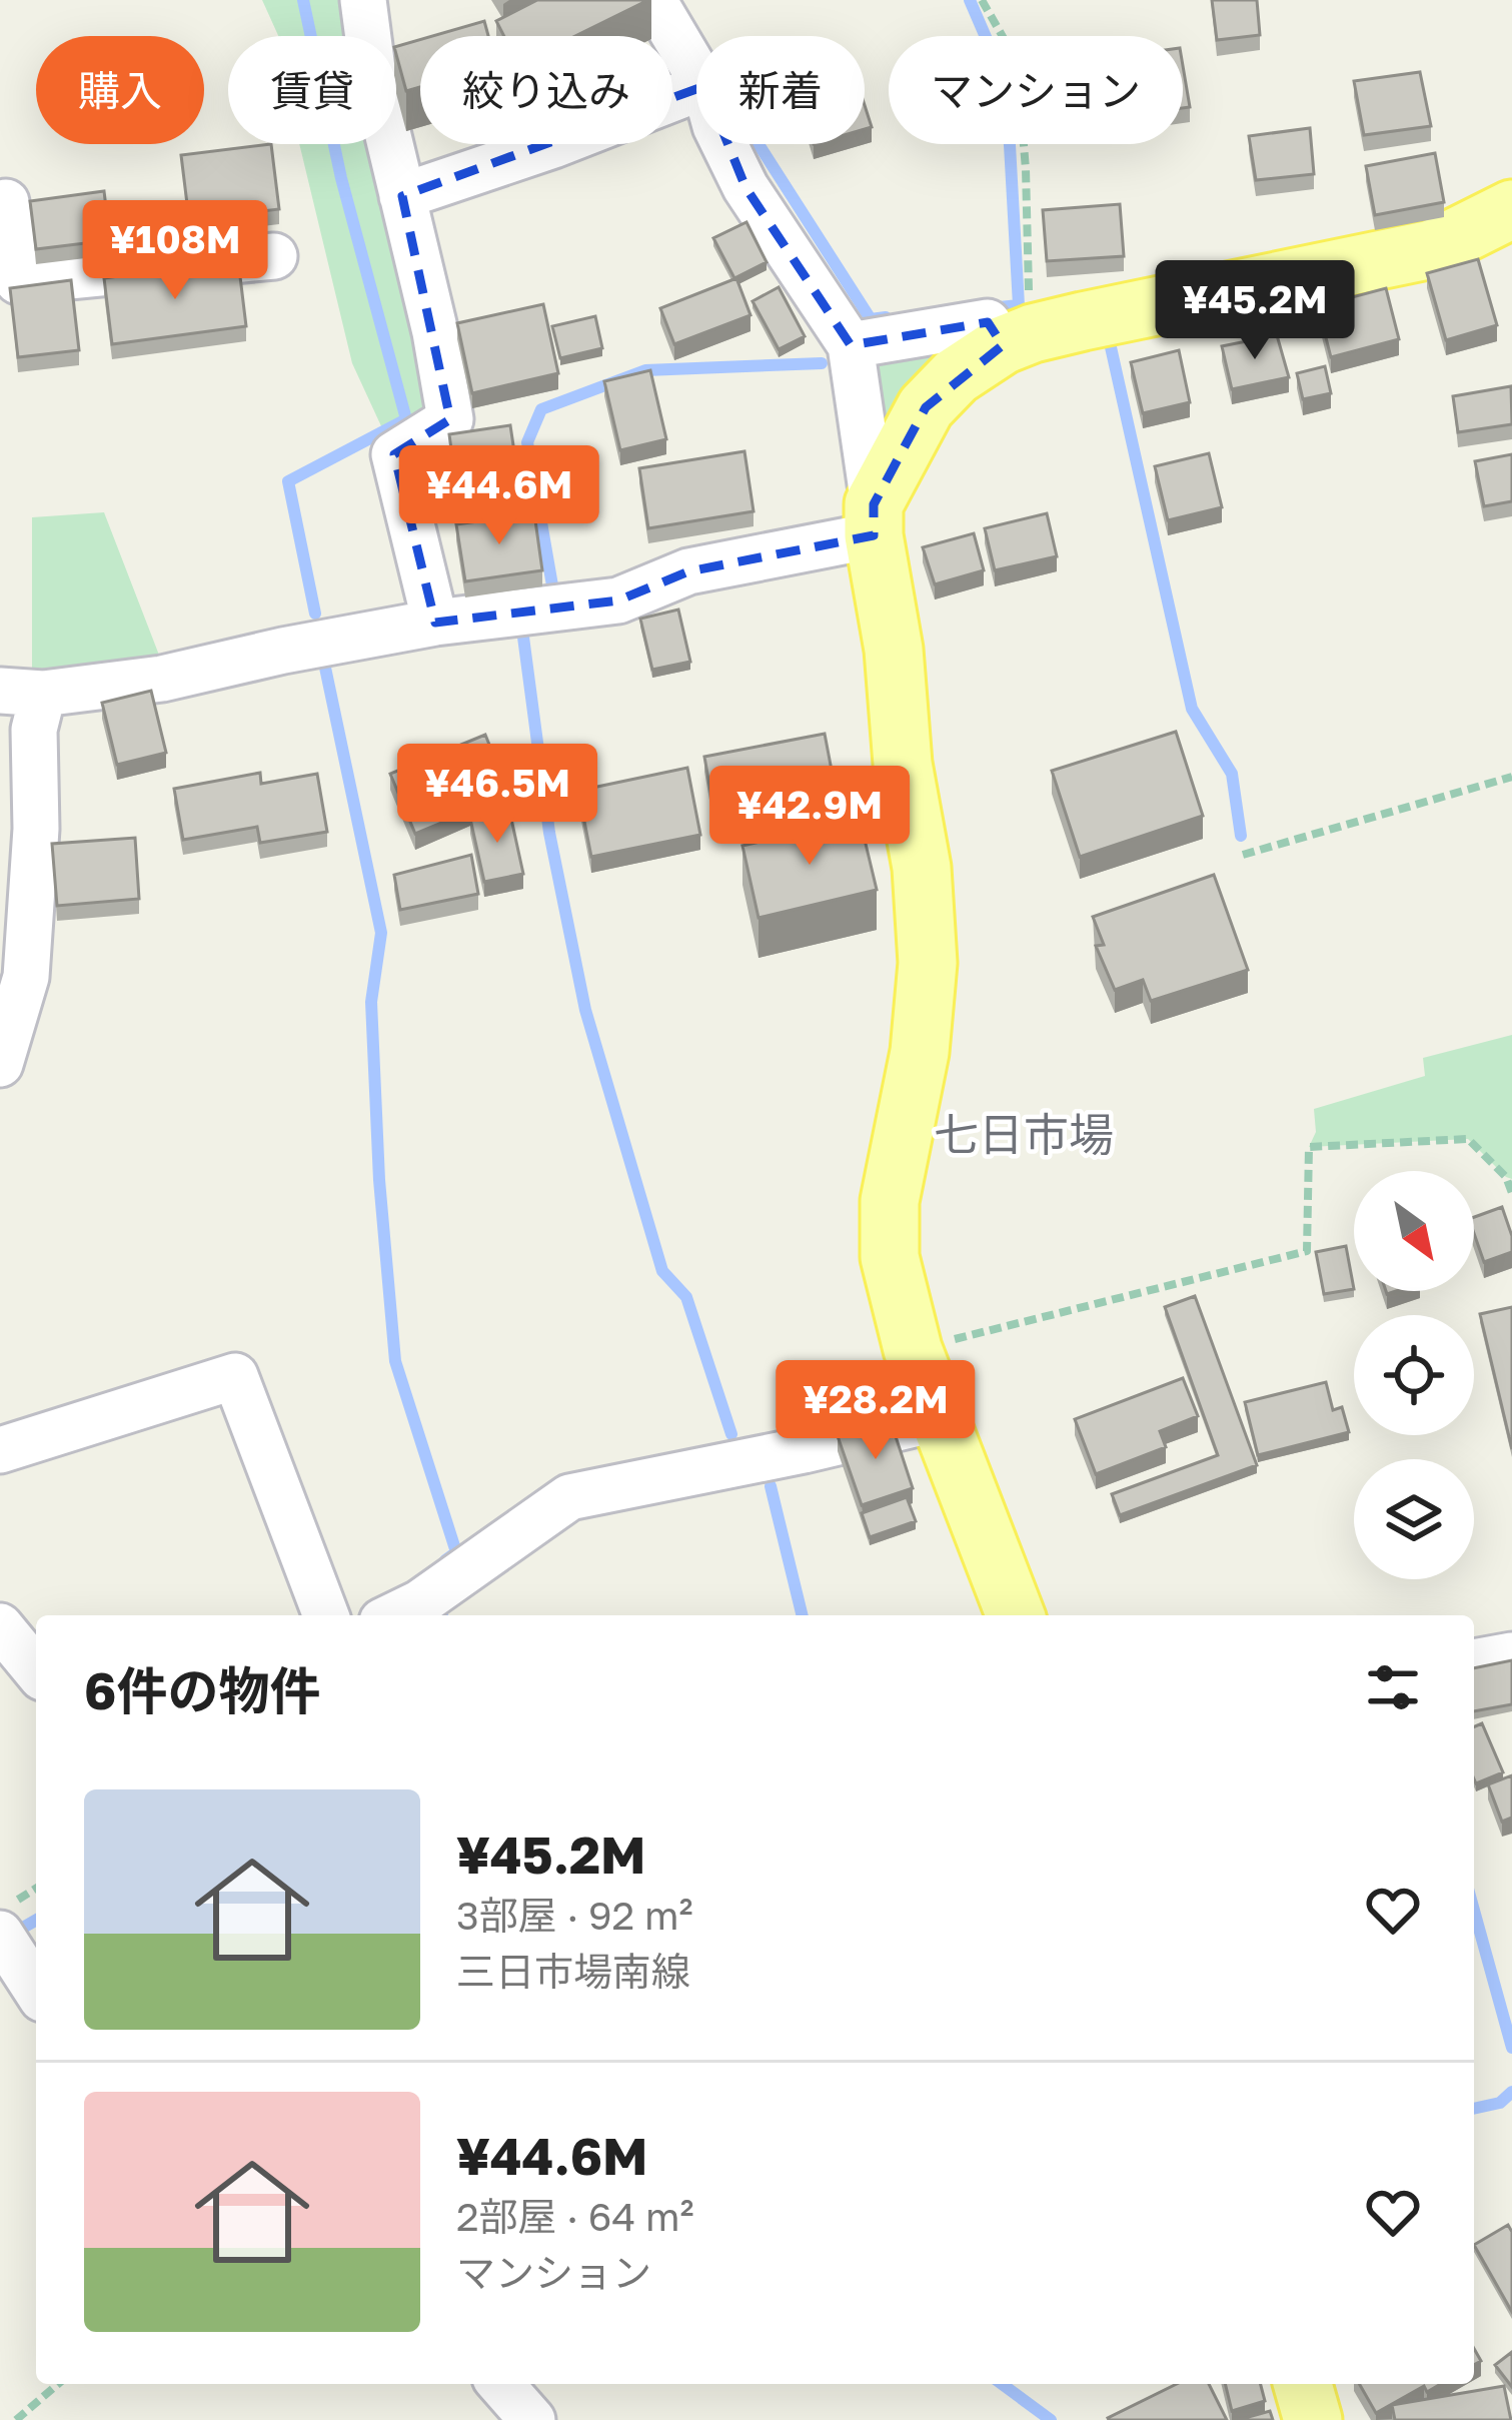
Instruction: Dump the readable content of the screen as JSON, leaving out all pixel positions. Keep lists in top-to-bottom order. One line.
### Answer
{"districts":["七日市場"],"north":"bottom right","page":{"chip":["購入","賃貸","絞り込み","新着","マンション"],"price":["¥108M","¥45.2M","¥44.6M","¥46.5M","¥42.9M","¥28.2M"],"heading":"6件の物件","list":[{"name":"¥45.2M","note":"3部屋 · 92 m² · 三日市場南線"},{"name":"¥44.6M","note":"2部屋 · 64 m² · マンション"}]}}
